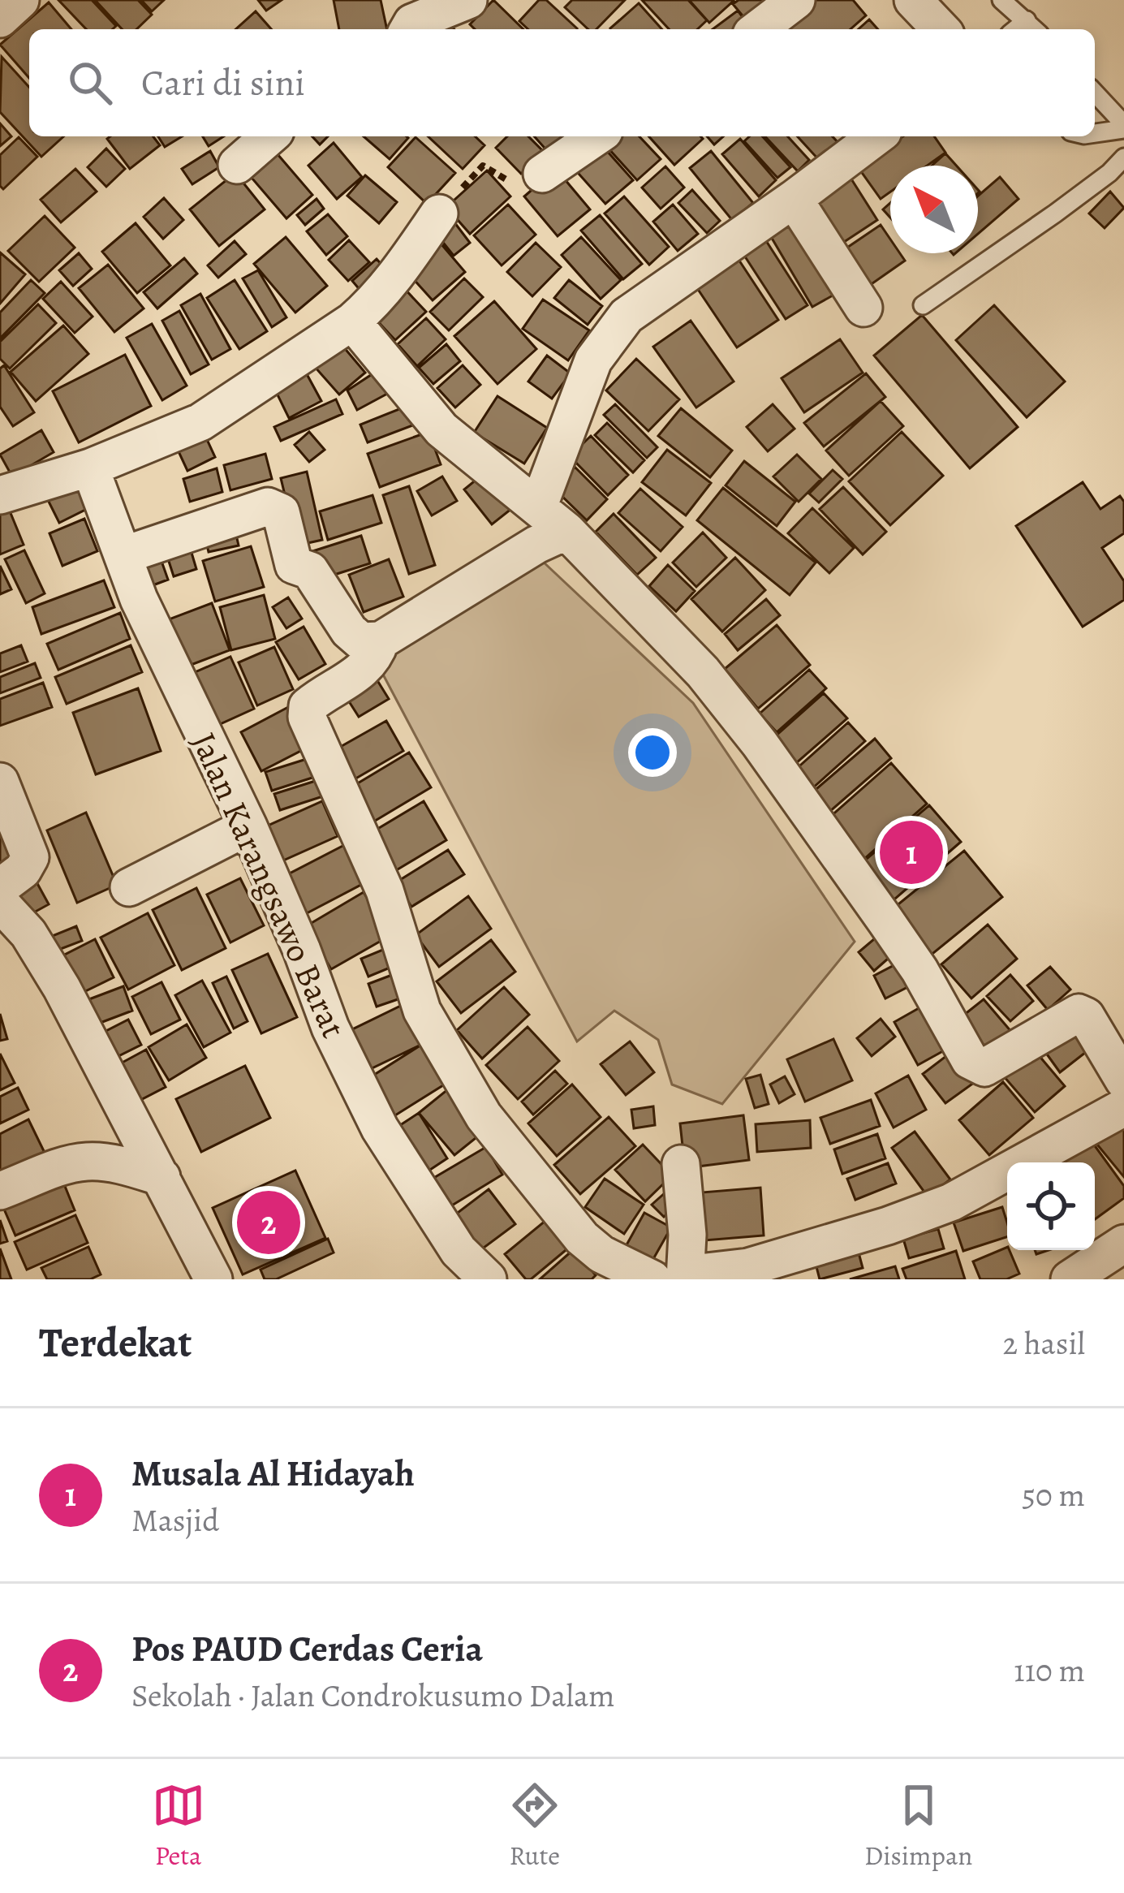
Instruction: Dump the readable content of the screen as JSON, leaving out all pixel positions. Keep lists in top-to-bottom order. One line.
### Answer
{"streets":{"street":["Jalan Karangsawo Barat"]},"north":"top left","page":{"search":"Cari di sini","pins":["1","2"],"heading":["Terdekat","2 hasil"],"list":[{"mark":"1","name":"Musala Al Hidayah","note":"Masjid","value":"50 m"},{"mark":"2","name":"Pos PAUD Cerdas Ceria","note":"Sekolah · Jalan Condrokusumo Dalam","value":"110 m"}],"nav":["Peta","Rute","Disimpan"]}}
